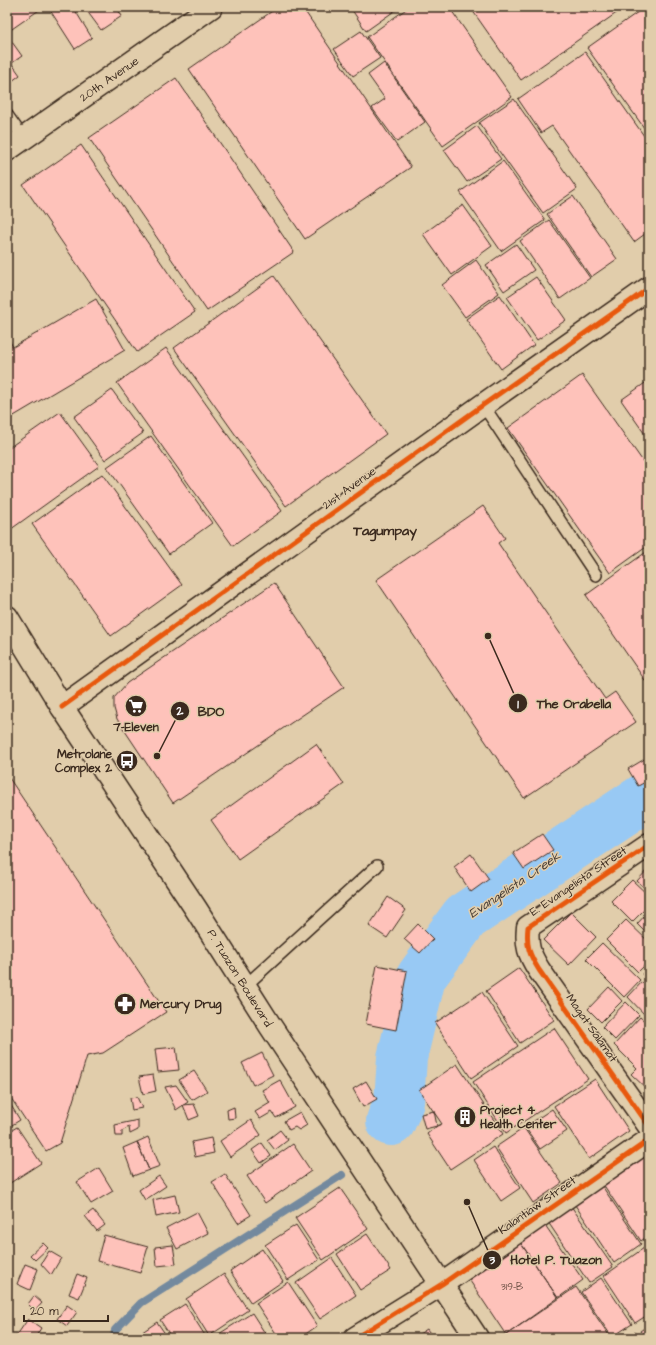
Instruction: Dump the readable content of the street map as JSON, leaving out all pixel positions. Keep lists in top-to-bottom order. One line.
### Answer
{"streets":{"street":["20th Avenue","21st Avenue","E. Evangelista Street","P. Tuazon Boulevard","Magat Salamat","Kalantiaw Street"]},"crossings":[["21st Avenue","P. Tuazon Boulevard"],["E. Evangelista Street","Magat Salamat"],["P. Tuazon Boulevard","Kalantiaw Street"]],"districts":["Tagumpay"],"water":["Evangelista Creek"],"places":{"other":["The Orabella","BDO","Hotel P. Tuazon"],"supermarket":["7-Eleven"],"bus stop":["Metrolane Complex 2"],"pharmacy":["Mercury Drug"],"building":["Project 4 Health Center"]},"house_numbers":["319-B"],"scale_bar":"20 m"}
